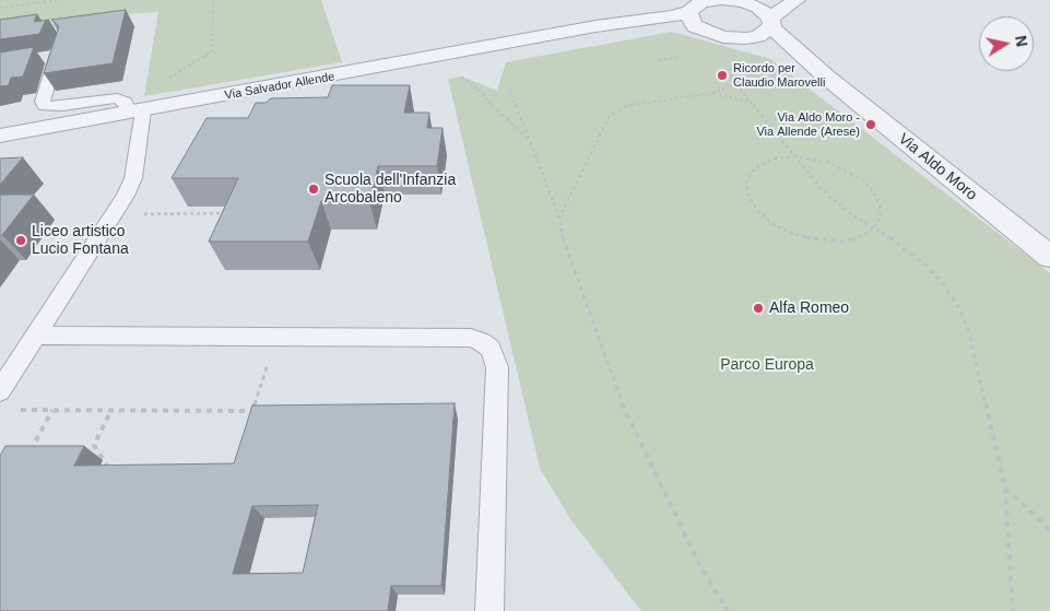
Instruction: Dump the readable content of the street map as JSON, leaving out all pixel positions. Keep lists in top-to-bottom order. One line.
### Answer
{"streets":{"street":["Via Salvador Allende","Via Aldo Moro"]},"crossings":[["Via Salvador Allende","Via Aldo Moro"]],"parks":["Parco Europa"],"places":["Ricordo per Claudio Marovelli","Via Aldo Moro - Via Allende (Arese)","Scuola dell'Infanzia Arcobaleno","Liceo artistico Lucio Fontana","Alfa Romeo"],"north":"right"}
